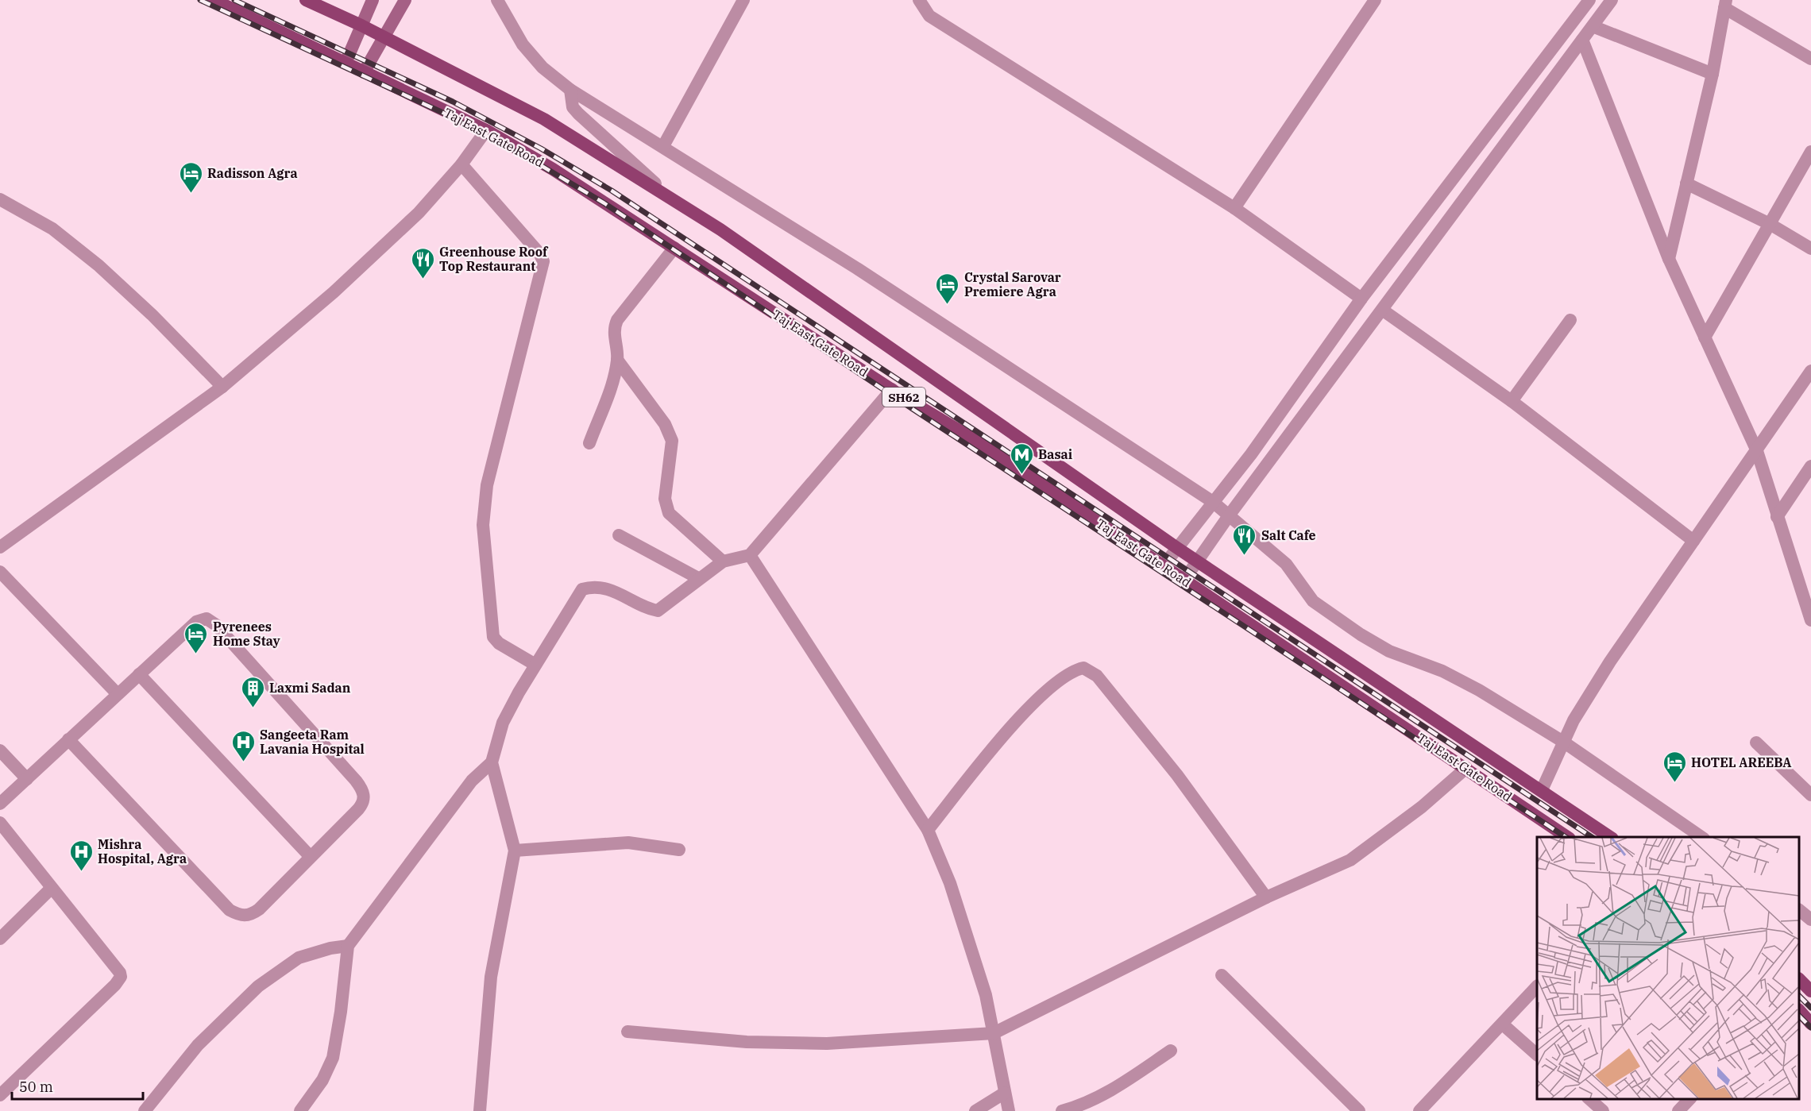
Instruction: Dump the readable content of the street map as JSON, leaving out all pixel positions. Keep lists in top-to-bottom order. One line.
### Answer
{"streets":{"main road":["Taj East Gate Road","SH62"]},"places":{"hotel":["Radisson Agra","Crystal Sarovar Premiere Agra","Pyrenees Home Stay","HOTEL AREEBA"],"restaurant":["Greenhouse Roof Top Restaurant","Salt Cafe"],"metro station":["Basai"],"building":["Laxmi Sadan"],"hospital":["Sangeeta Ram Lavania Hospital","Mishra Hospital, Agra"]},"scale_bar":"50 m"}
